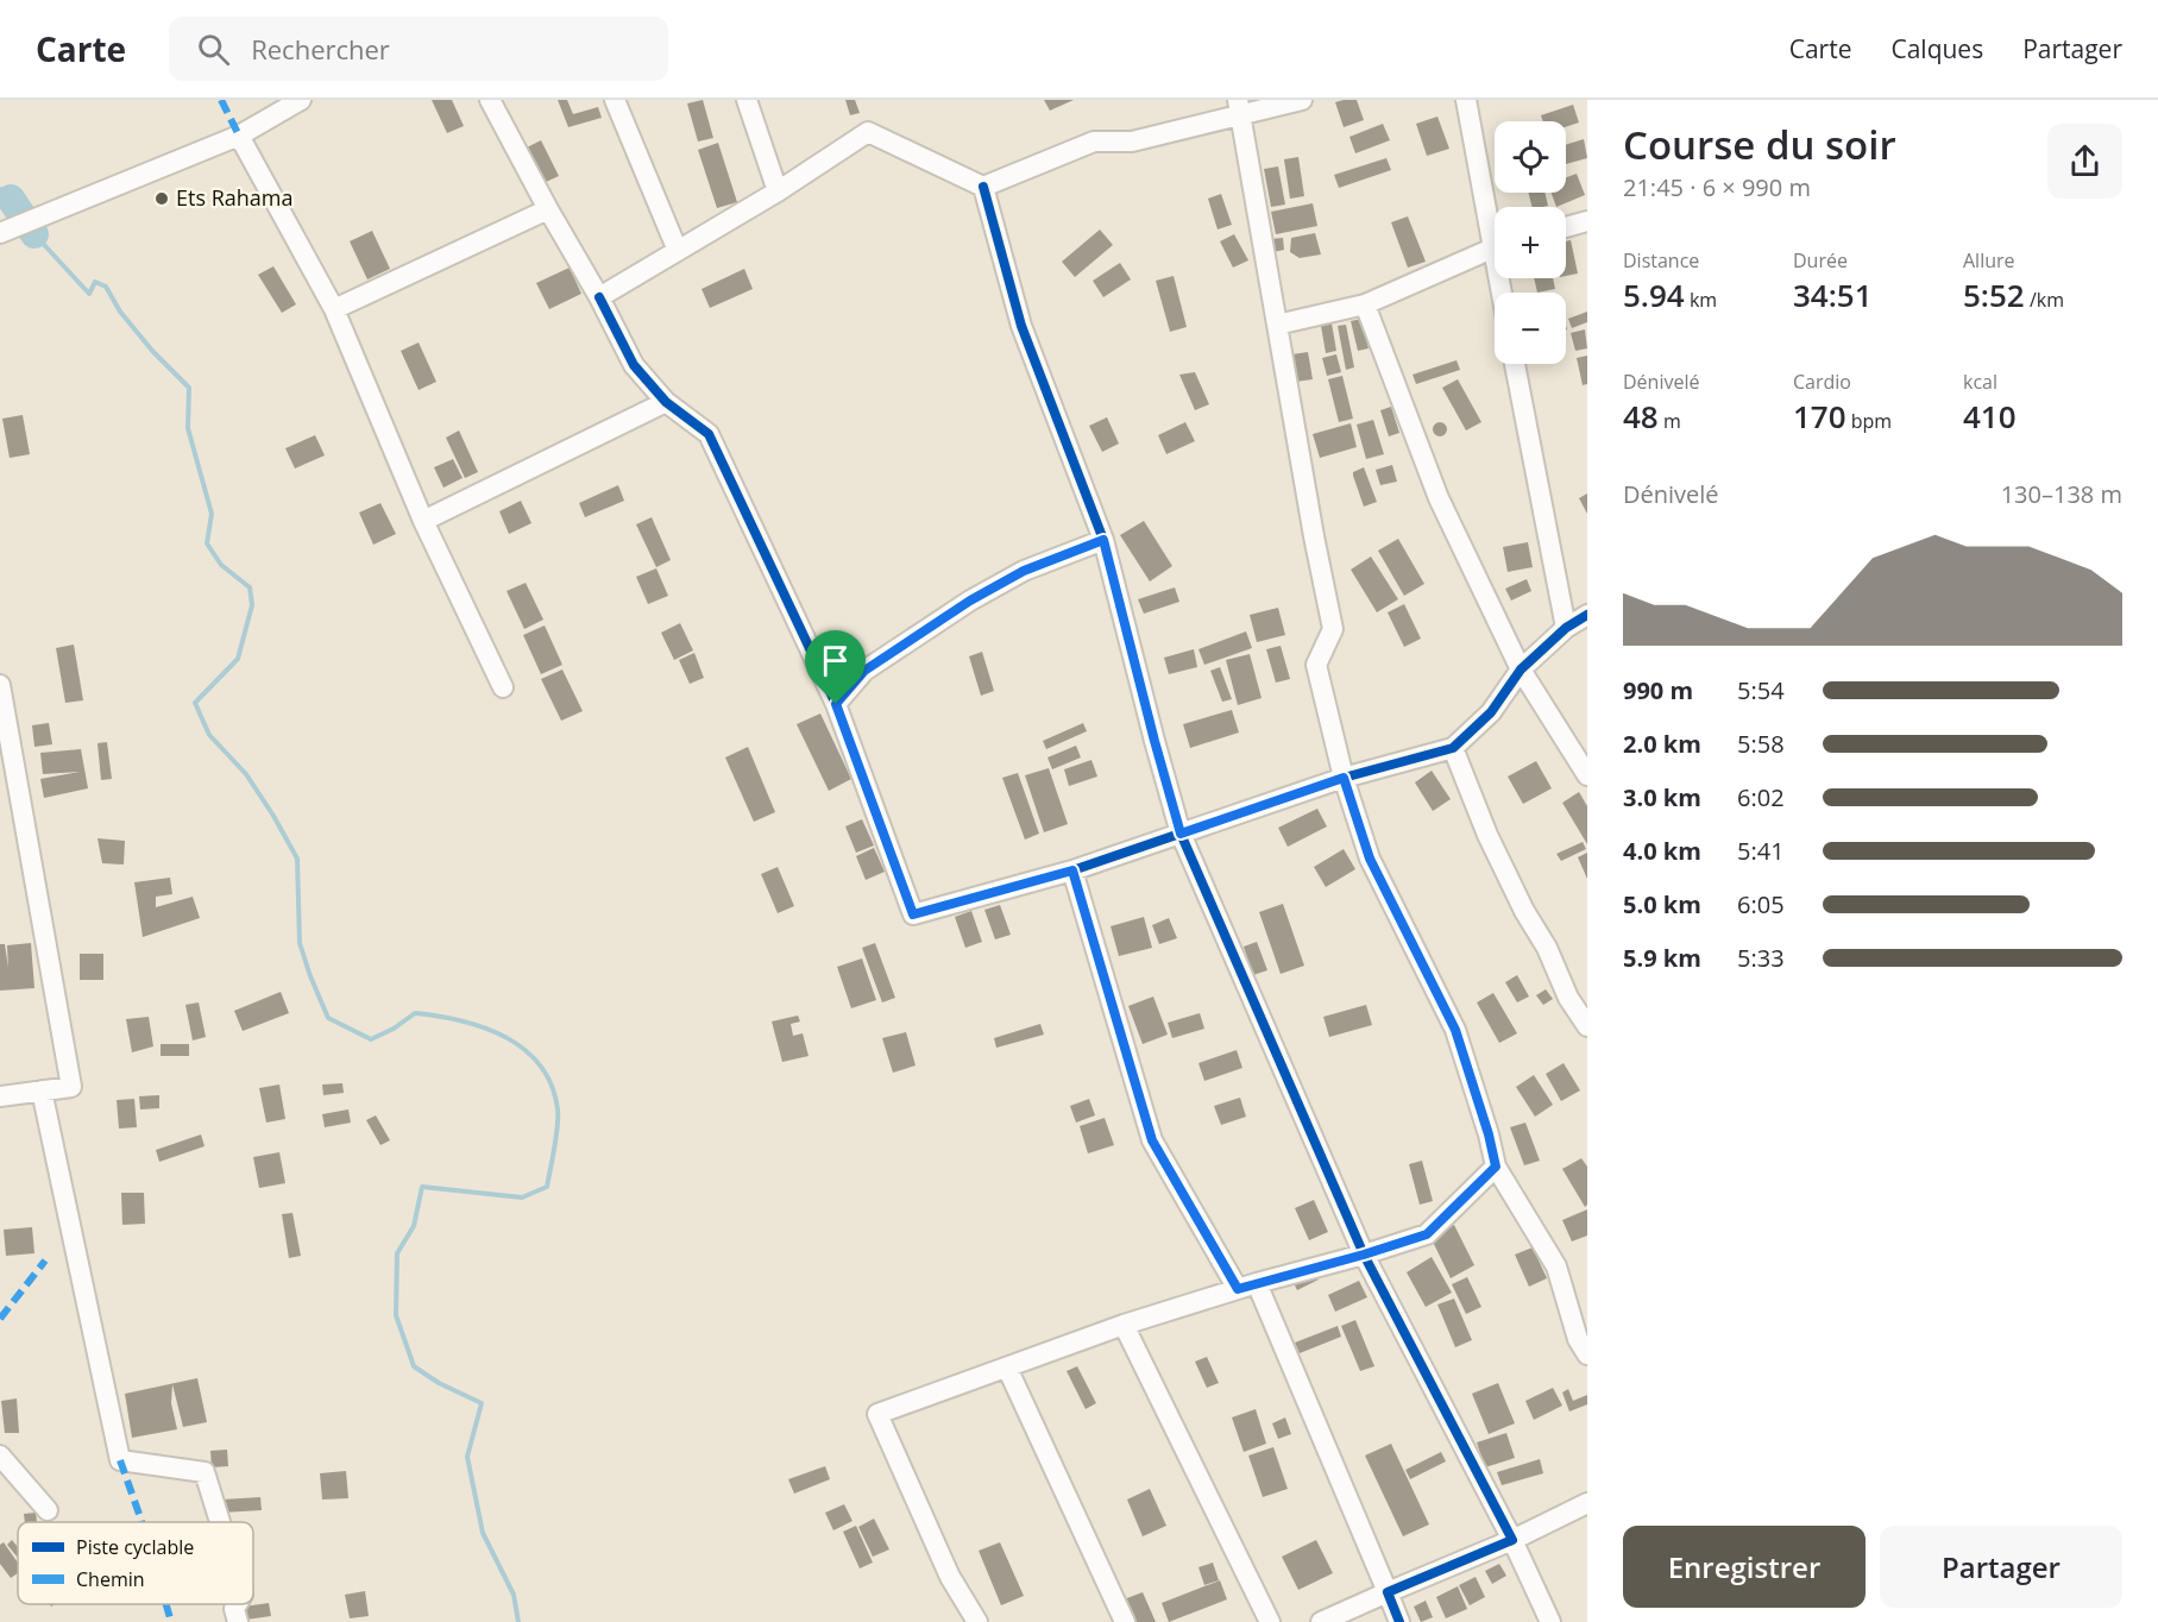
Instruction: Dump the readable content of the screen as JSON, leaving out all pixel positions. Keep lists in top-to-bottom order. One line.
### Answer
{"places":["Ets Rahama"],"legend":["Piste cyclable","Chemin"],"page":{"header":"Carte","search":"Rechercher","nav":["Carte","Calques","Partager"],"heading":["Course du soir","21:45 · 6 × 990 m"],"map_buttons":["+","−"],"stats":[["Distance","5.94 km"],["Durée","34:51"],["Allure","5:52 /km"],["Dénivelé","48 m"],["Cardio","170 bpm"],["kcal","410"]],"chart":["Dénivelé","130–138 m"],"list":[{"name":"990 m","note":"5:54"},{"name":"2.0 km","note":"5:58"},{"name":"3.0 km","note":"6:02"},{"name":"4.0 km","note":"5:41"},{"name":"5.0 km","note":"6:05"},{"name":"5.9 km","note":"5:33"}],"buttons":["Enregistrer","Partager"]}}
